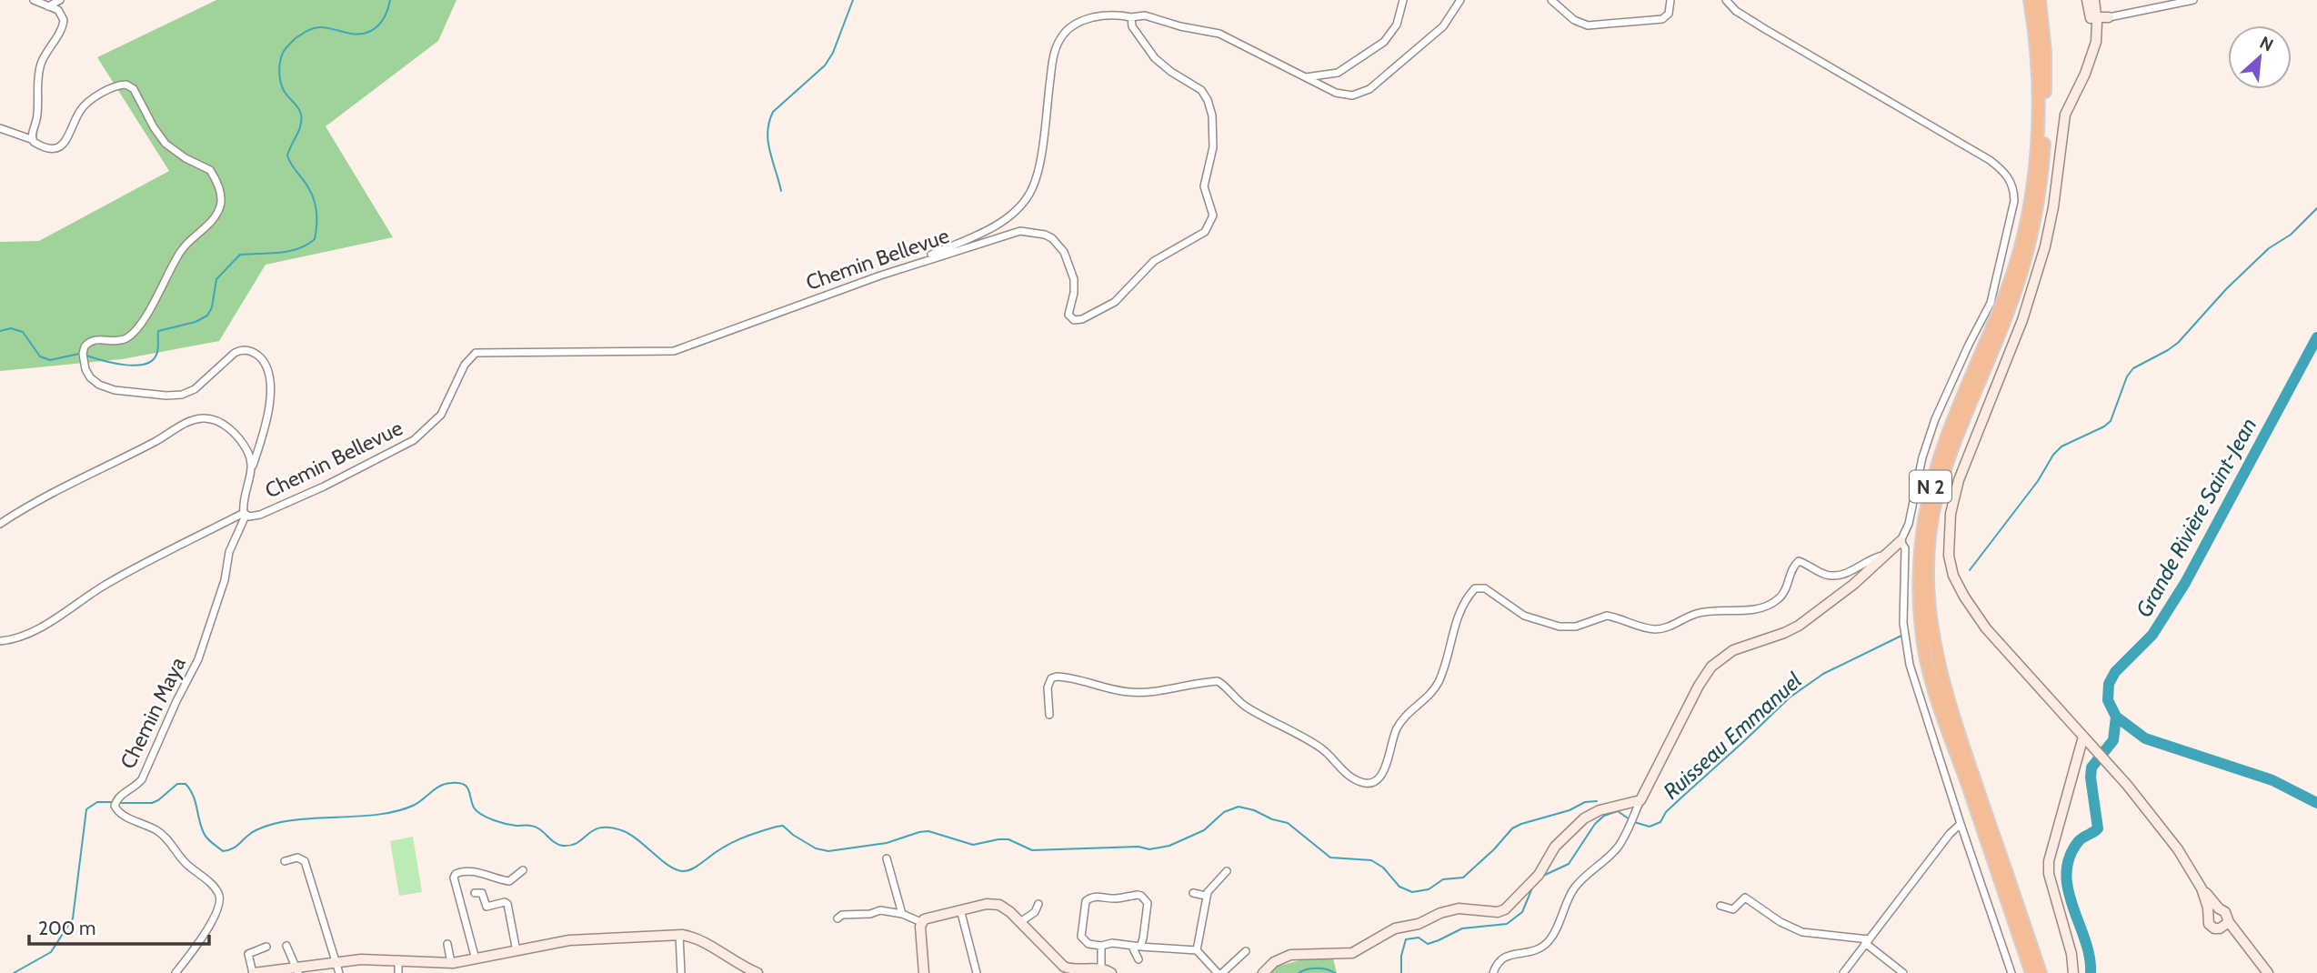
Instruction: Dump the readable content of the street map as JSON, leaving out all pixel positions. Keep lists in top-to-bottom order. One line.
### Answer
{"streets":{"highway":["N 2"],"street":["Chemin Bellevue","Chemin Maya"]},"crossings":[["Chemin Bellevue","Chemin Maya"]],"water":["Grande Rivière Saint-Jean","Ruisseau Emmanuel"],"scale_bar":"200 m","north":"top right"}
